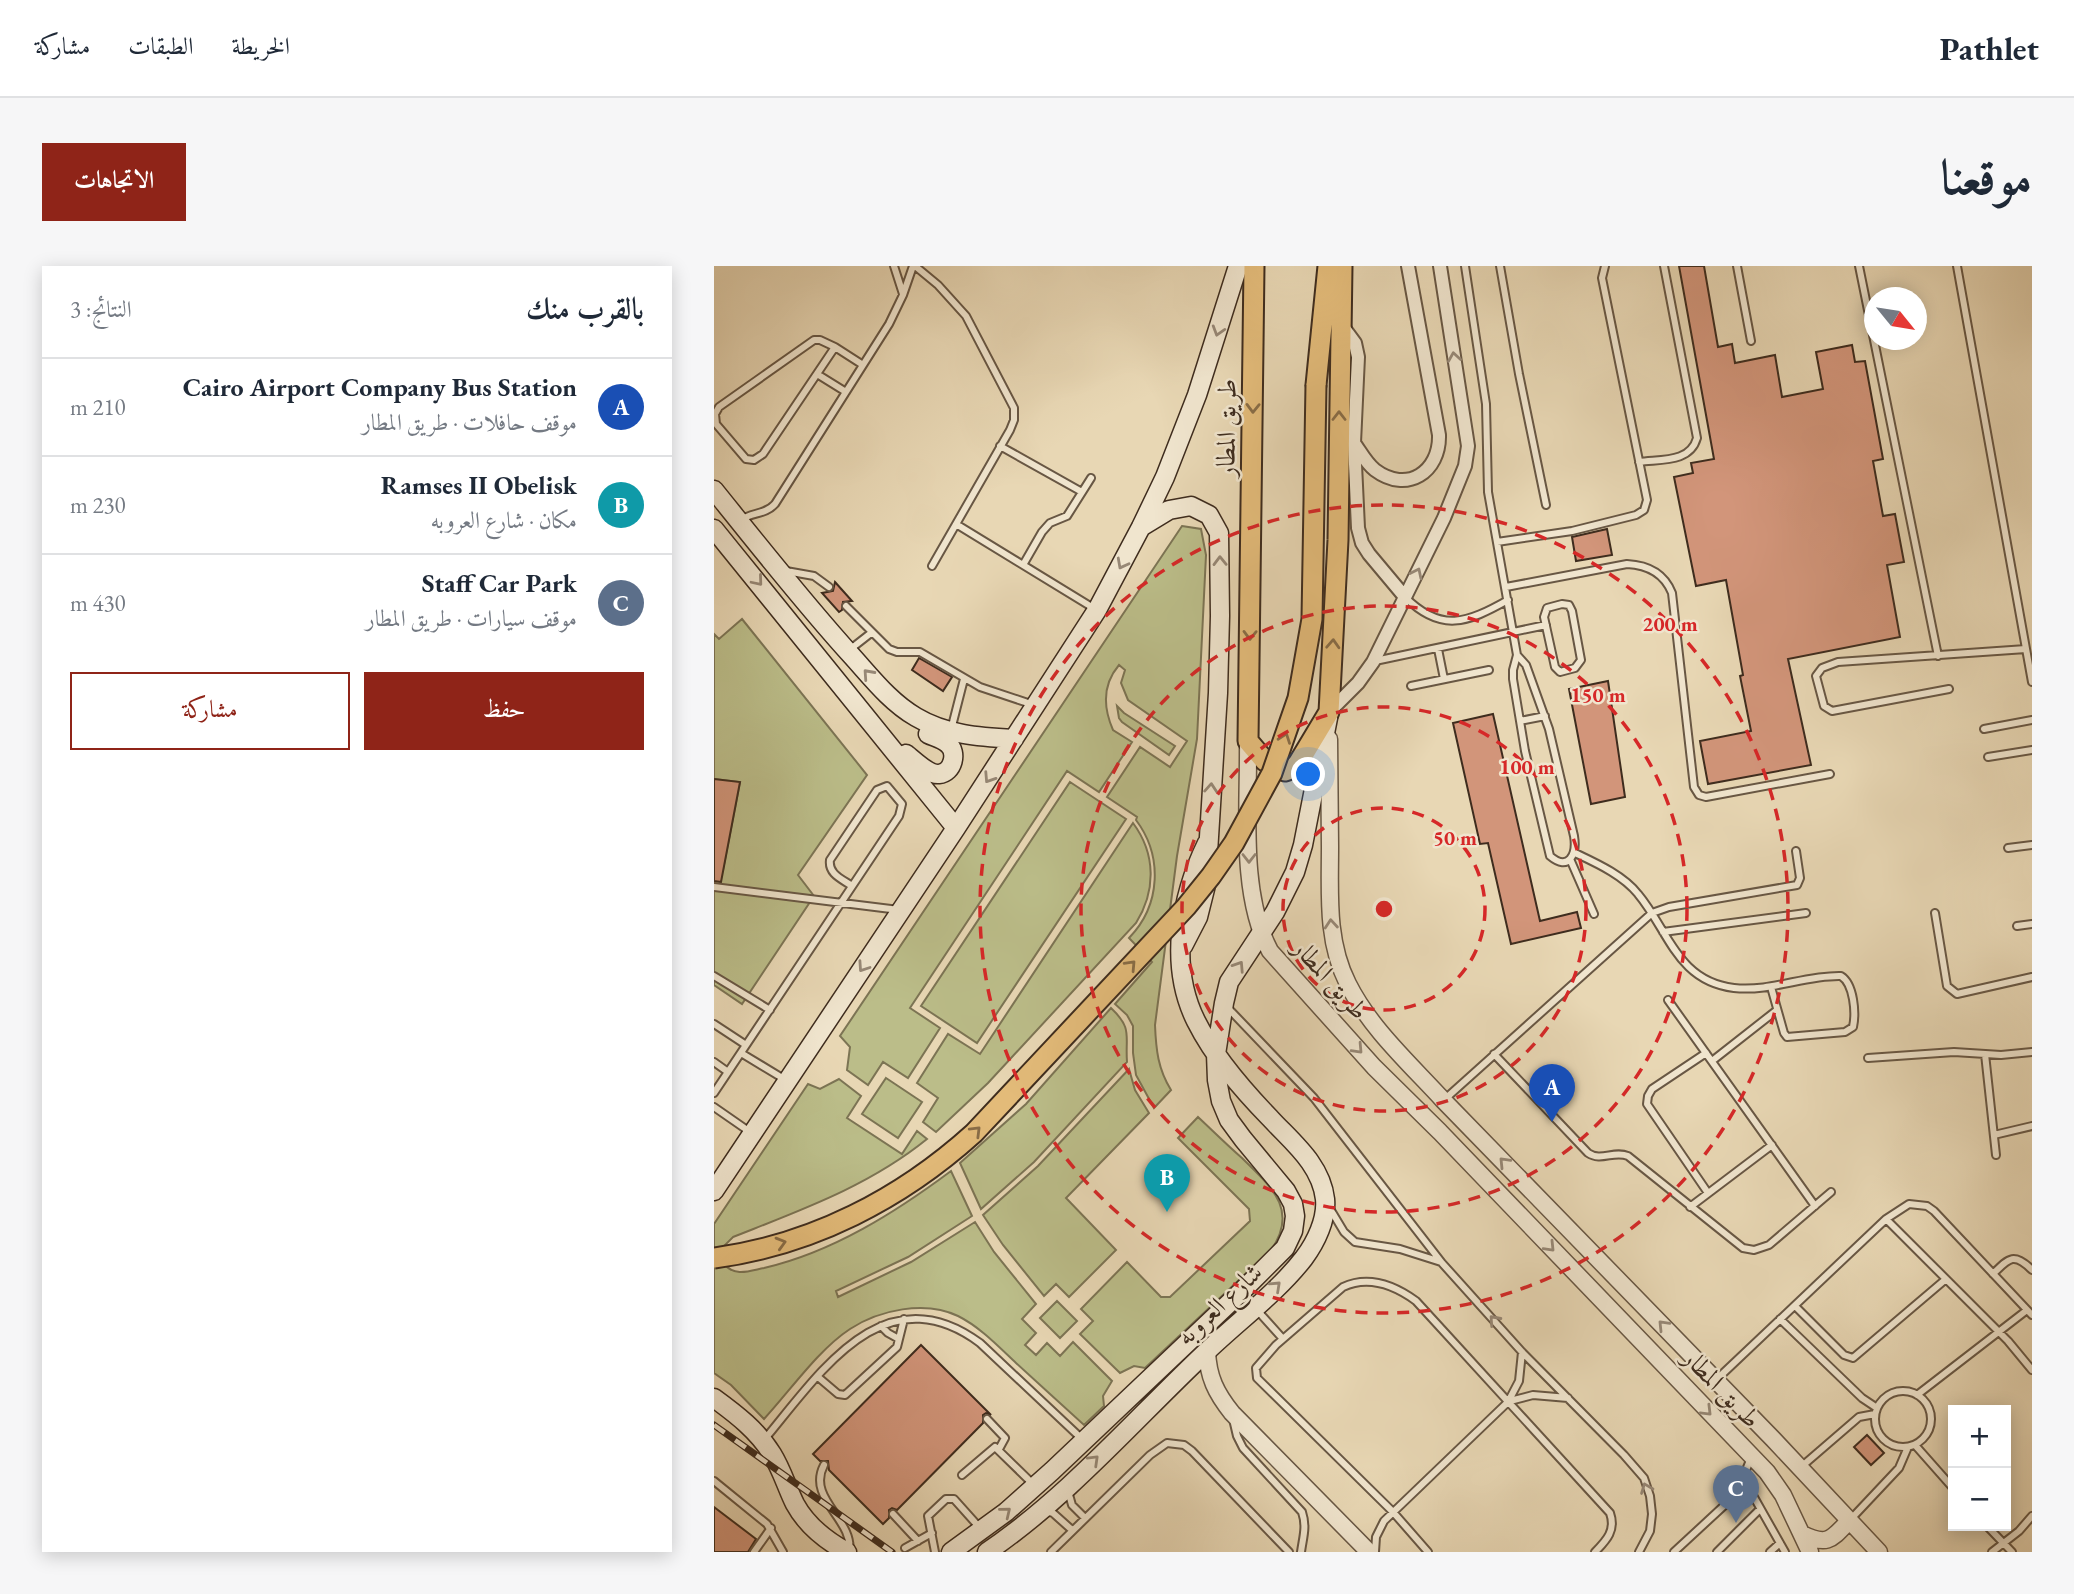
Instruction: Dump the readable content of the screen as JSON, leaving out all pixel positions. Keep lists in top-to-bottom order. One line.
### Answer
{"streets":{"main road":["طريق المطار","شارع العروبه"]},"crossings":[["طريق المطار","شارع العروبه"]],"north":"bottom right","page":{"header":"Pathlet","nav":["الخريطة","الطبقات","مشاركة"],"title":"موقعنا","buttons":["الاتجاهات",["حفظ","مشاركة"]],"heading":["بالقرب منك","النتائج: 3"],"list":[{"mark":"A","name":"Cairo Airport Company Bus Station","note":"موقف حافلات · طريق المطار","value":"210 m"},{"mark":"B","name":"Ramses II Obelisk","note":"مكان · شارع العروبه","value":"230 m"},{"mark":"C","name":"Staff Car Park","note":"موقف سيارات · طريق المطار","value":"430 m"}],"pins":["A","B","C"],"map_buttons":["+","−"]},"rings":["200 m","150 m","100 m","50 m"]}
